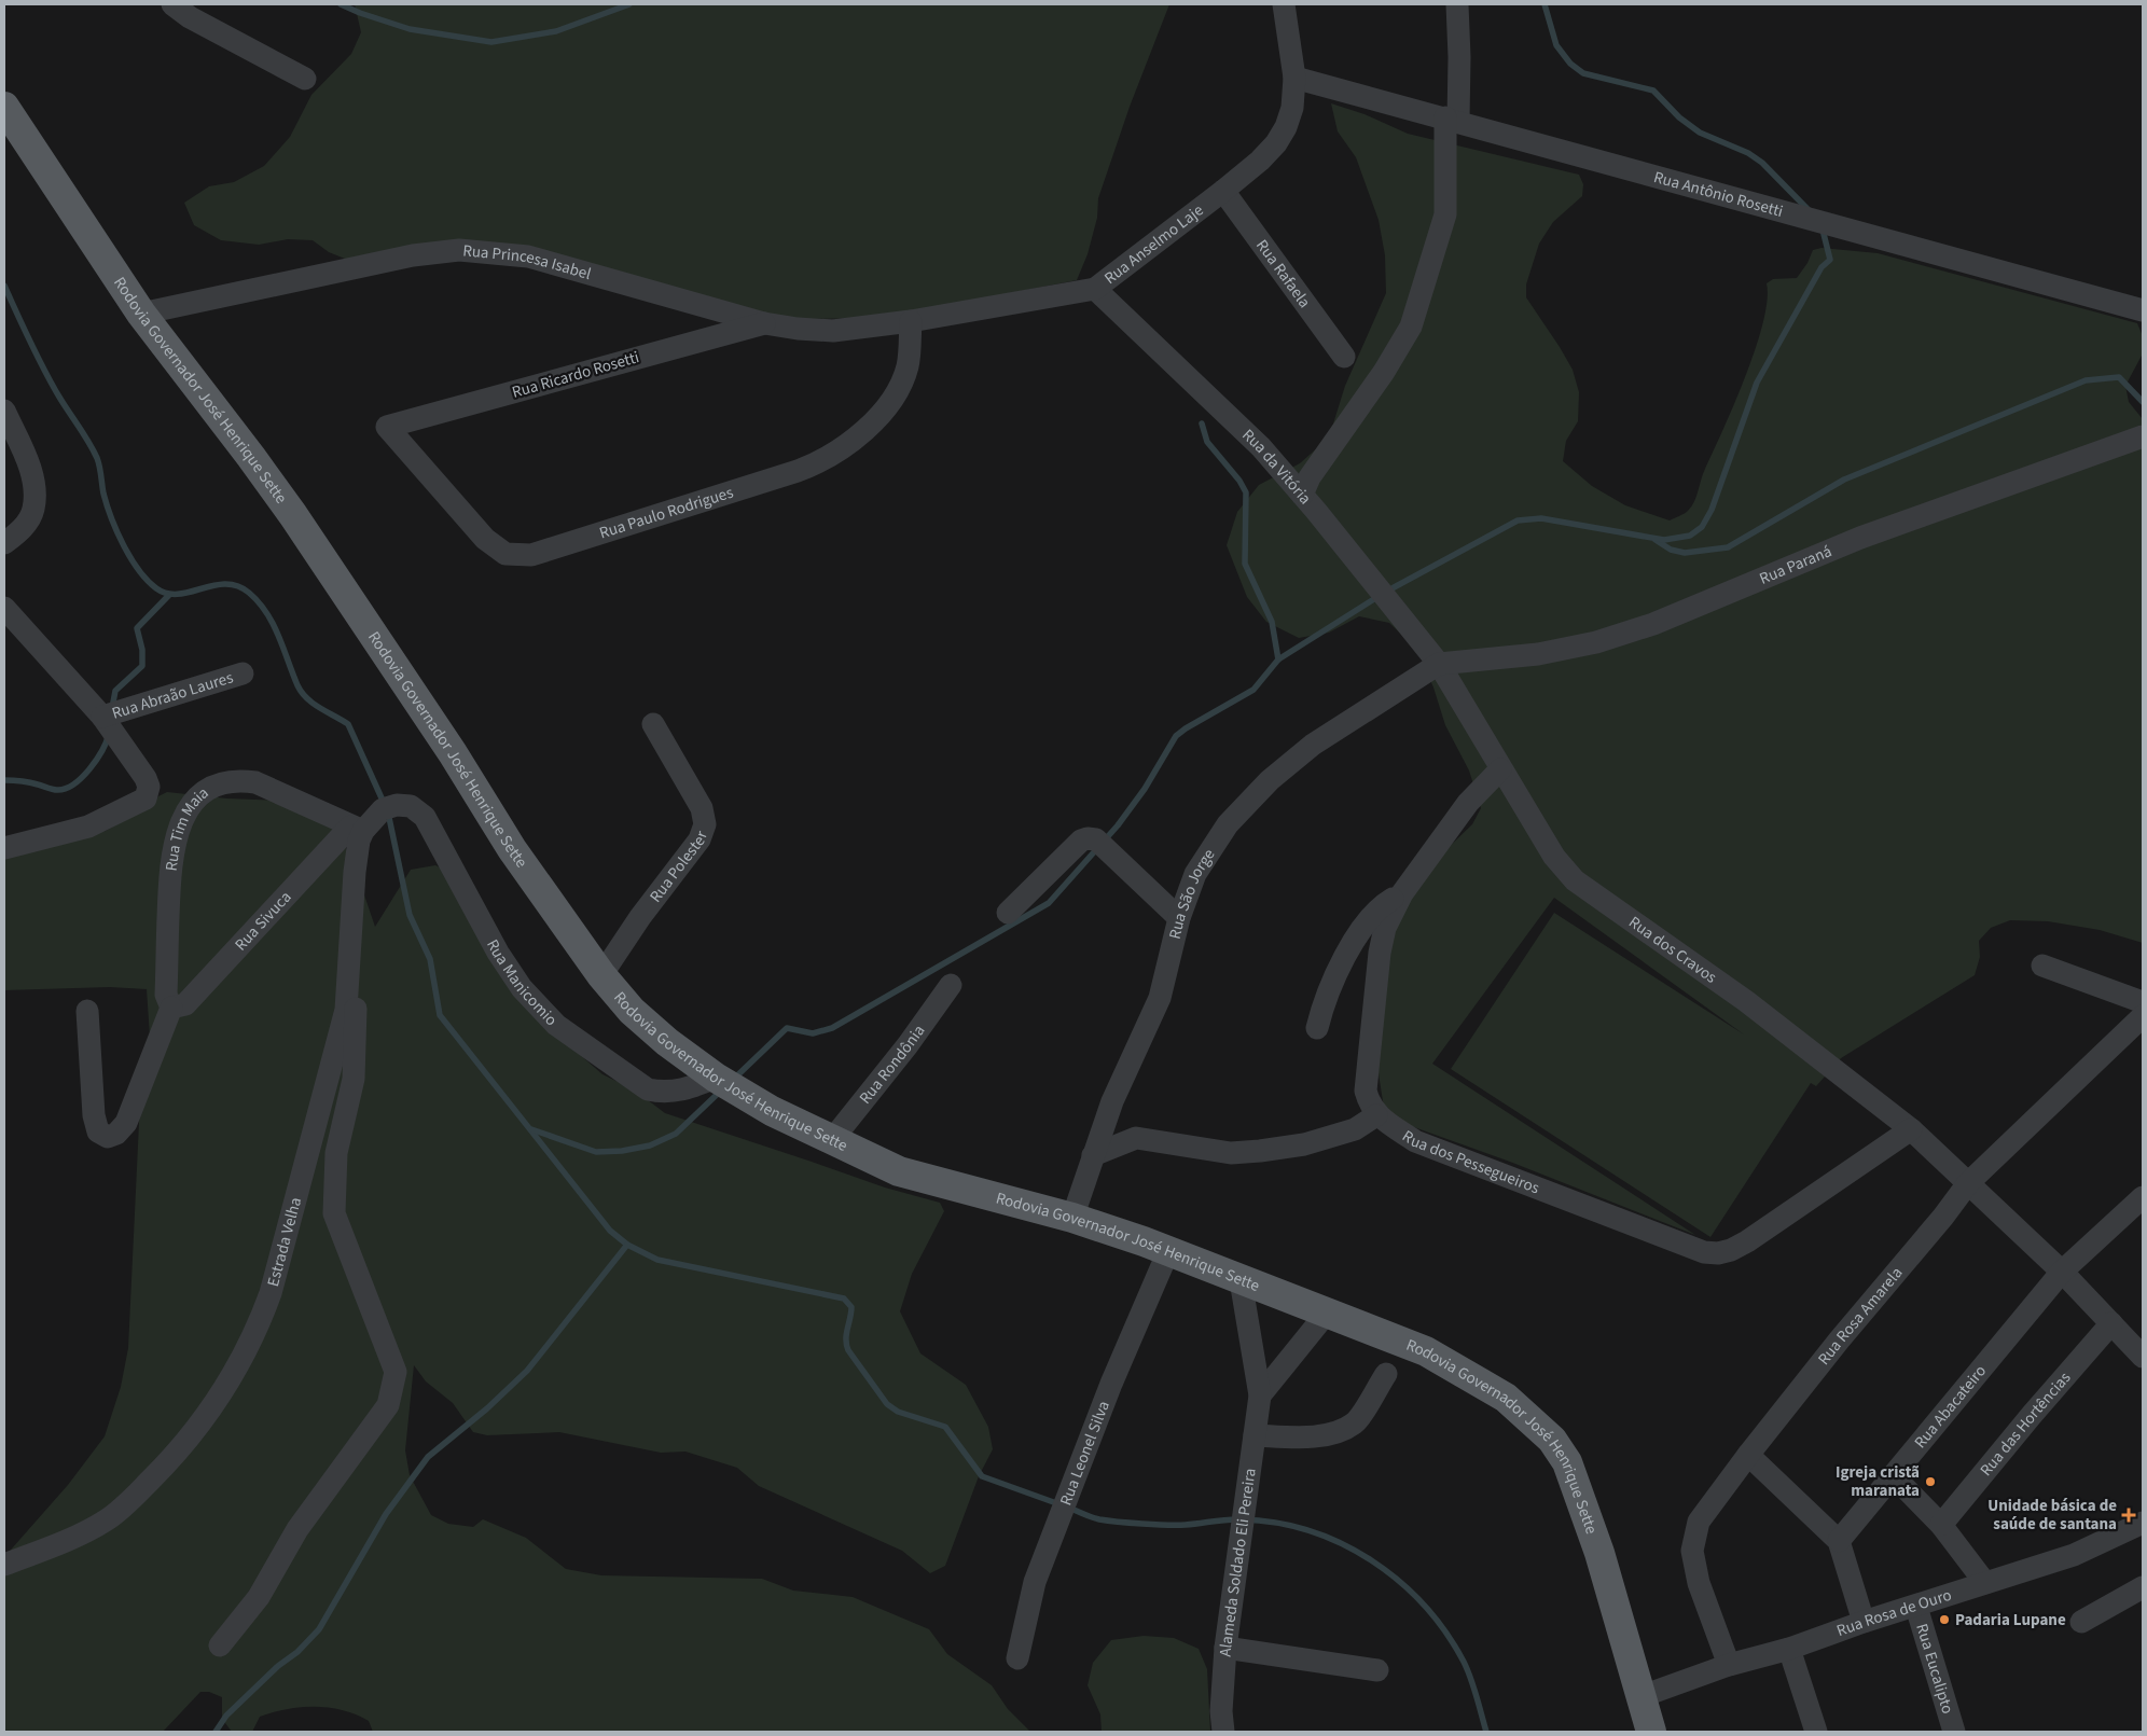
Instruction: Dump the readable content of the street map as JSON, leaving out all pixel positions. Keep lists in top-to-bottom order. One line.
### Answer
{"streets":{"main road":["Rodovia Governador José Henrique Sette"],"street":["Rua Antônio Rosetti","Rua Anselmo Laje","Rua Princesa Isabel","Rua Rafaela","Rua Ricardo Rosetti","Rua da Vitória","Rua Paulo Rodrigues","Rua Paraná","Rua Abraão Laures","Rua Tim Maia","Rua Polester","Rua São Jorge","Rua Sivuca","Rua dos Cravos","Rua Manicomio","Rua Rondônia","Rua dos Pessegueiros","Estrada Velha","Rua Rosa Amarela","Rua Abacateiro","Rua das Hortências","Rua Leonel Silva","Alameda Soldado Eli Pereira","Rua Rosa de Ouro","Rua Eucalipto"]},"crossings":[["Rua Antônio Rosetti","Rua Anselmo Laje"],["Rua Anselmo Laje","Rua Princesa Isabel"],["Rua Anselmo Laje","Rua Rafaela"],["Rua Anselmo Laje","Rua da Vitória"],["Rua Anselmo Laje","Rua Paulo Rodrigues"],["Rua Princesa Isabel","Rua Ricardo Rosetti"],["Rua Princesa Isabel","Rodovia Governador José Henrique Sette"],["Rua Princesa Isabel","Rua Paulo Rodrigues"],["Rua Ricardo Rosetti","Rua Paulo Rodrigues"],["Rodovia Governador José Henrique Sette","Rua Polester"],["Rodovia Governador José Henrique Sette","Rua São Jorge"],["Rodovia Governador José Henrique Sette","Rua Manicomio"],["Rodovia Governador José Henrique Sette","Rua Rondônia"],["Rodovia Governador José Henrique Sette","Rua Leonel Silva"],["Rodovia Governador José Henrique Sette","Alameda Soldado Eli Pereira"],["Rodovia Governador José Henrique Sette","Rua Rosa de Ouro"],["Rua da Vitória","Rua Paraná"],["Rua da Vitória","Rua São Jorge"],["Rua da Vitória","Rua dos Cravos"],["Rua Paraná","Rua São Jorge"],["Rua Paraná","Rua dos Cravos"],["Rua Tim Maia","Rua Sivuca"],["Rua Tim Maia","Rua Manicomio"],["Rua Tim Maia","Estrada Velha"],["Rua São Jorge","Rua dos Cravos"],["Rua Sivuca","Rua Manicomio"],["Rua Sivuca","Estrada Velha"],["Rua dos Cravos","Rua dos Pessegueiros"],["Rua dos Cravos","Rua Rosa Amarela"],["Rua dos Cravos","Rua Abacateiro"],["Rua Manicomio","Estrada Velha"],["Rua Rosa Amarela","Rua Rosa de Ouro"],["Rua Rosa de Ouro","Rua Eucalipto"]],"places":{"other":["Igreja cristã maranata","Padaria Lupane"],"health":["Unidade básica de saúde de santana"]}}
